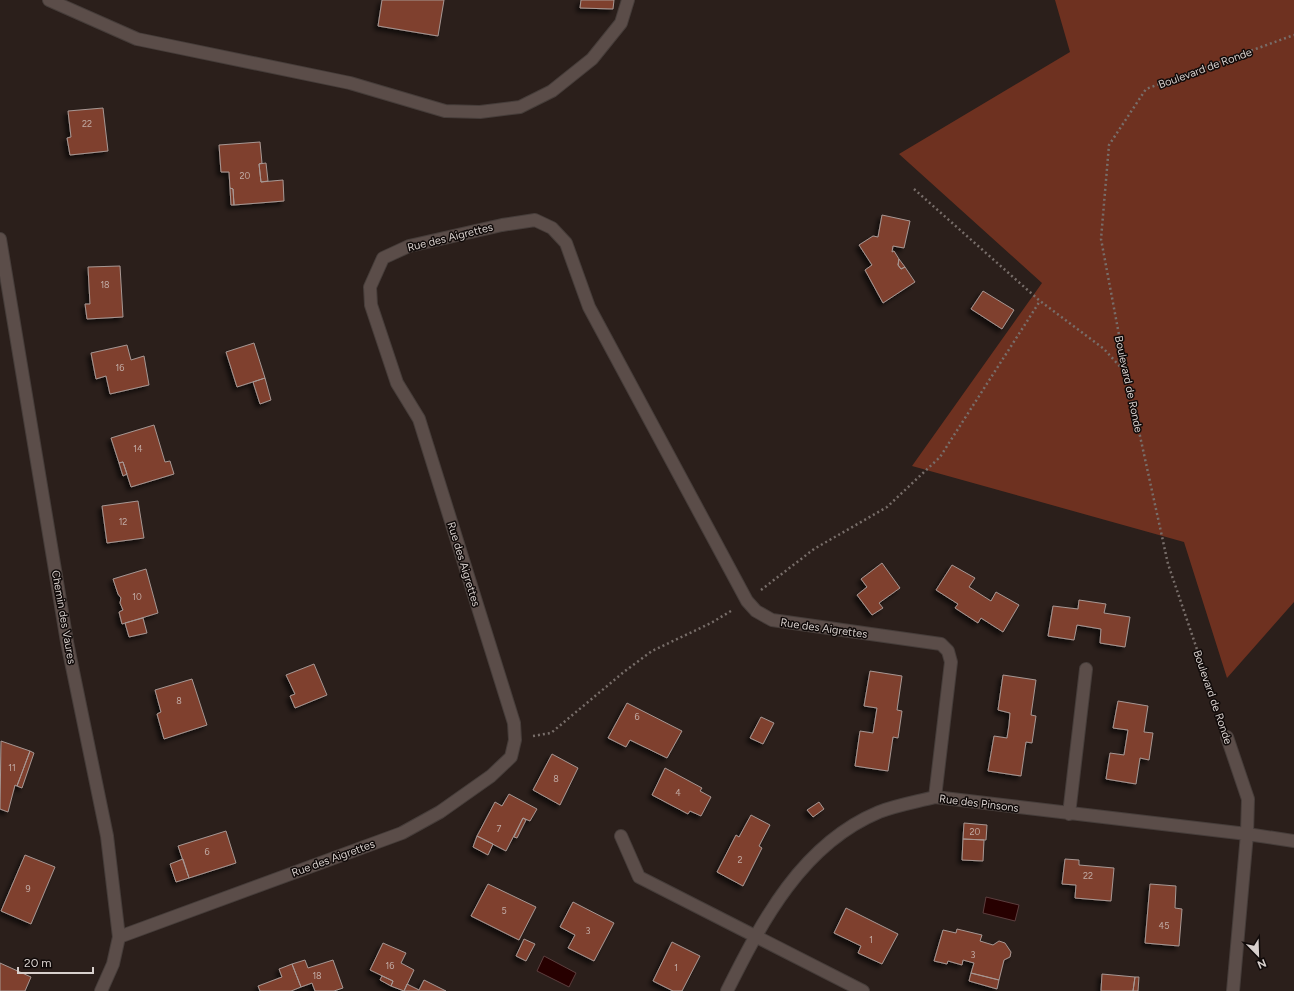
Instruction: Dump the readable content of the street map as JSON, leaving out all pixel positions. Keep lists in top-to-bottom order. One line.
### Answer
{"streets":{"street":["Boulevard de Ronde","Rue des Aigrettes","Chemin des Vaures","Rue des Pinsons"]},"crossings":[["Boulevard de Ronde","Rue des Pinsons"],["Rue des Aigrettes","Chemin des Vaures"],["Rue des Aigrettes","Rue des Pinsons"]],"house_numbers":["22","20","18","16","14","12","10","8","6","11","8","4","7","20","6","2","22","9","5","45","3","1","3","16","1","18"],"scale_bar":"20 m","north":"bottom right"}
